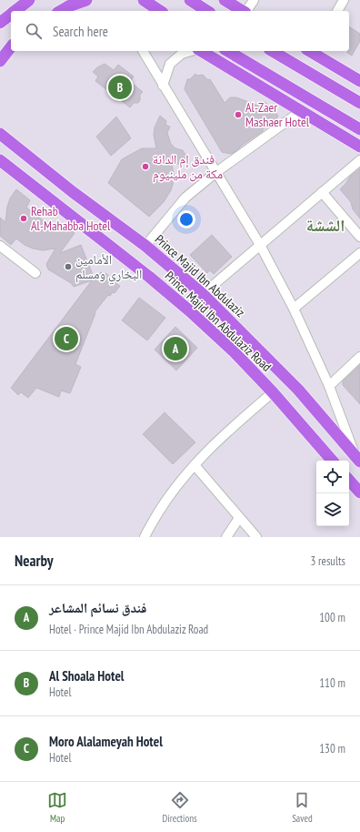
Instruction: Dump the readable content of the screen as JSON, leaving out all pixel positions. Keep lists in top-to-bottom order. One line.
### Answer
{"streets":{"main road":["Prince Majid Ibn Abdulaziz","Prince Majid Ibn Abdulaziz Road"]},"districts":["الششة"],"places":["Al-Zaer Mashaer Hotel","فندق إم الدانة مكة من ملينيوم","Rehab Al-Mahabba Hotel","الأمامين البخاري ومسلم"],"page":{"search":"Search here","pins":["B","C","A"],"heading":["Nearby","3 results"],"list":[{"mark":"A","name":"فندق نسائم المشاعر","note":"Hotel · Prince Majid Ibn Abdulaziz Road","value":"100 m"},{"mark":"B","name":"Al Shoala Hotel","note":"Hotel","value":"110 m"},{"mark":"C","name":"Moro Alalameyah Hotel","note":"Hotel","value":"130 m"}],"nav":["Map","Directions","Saved"]}}
